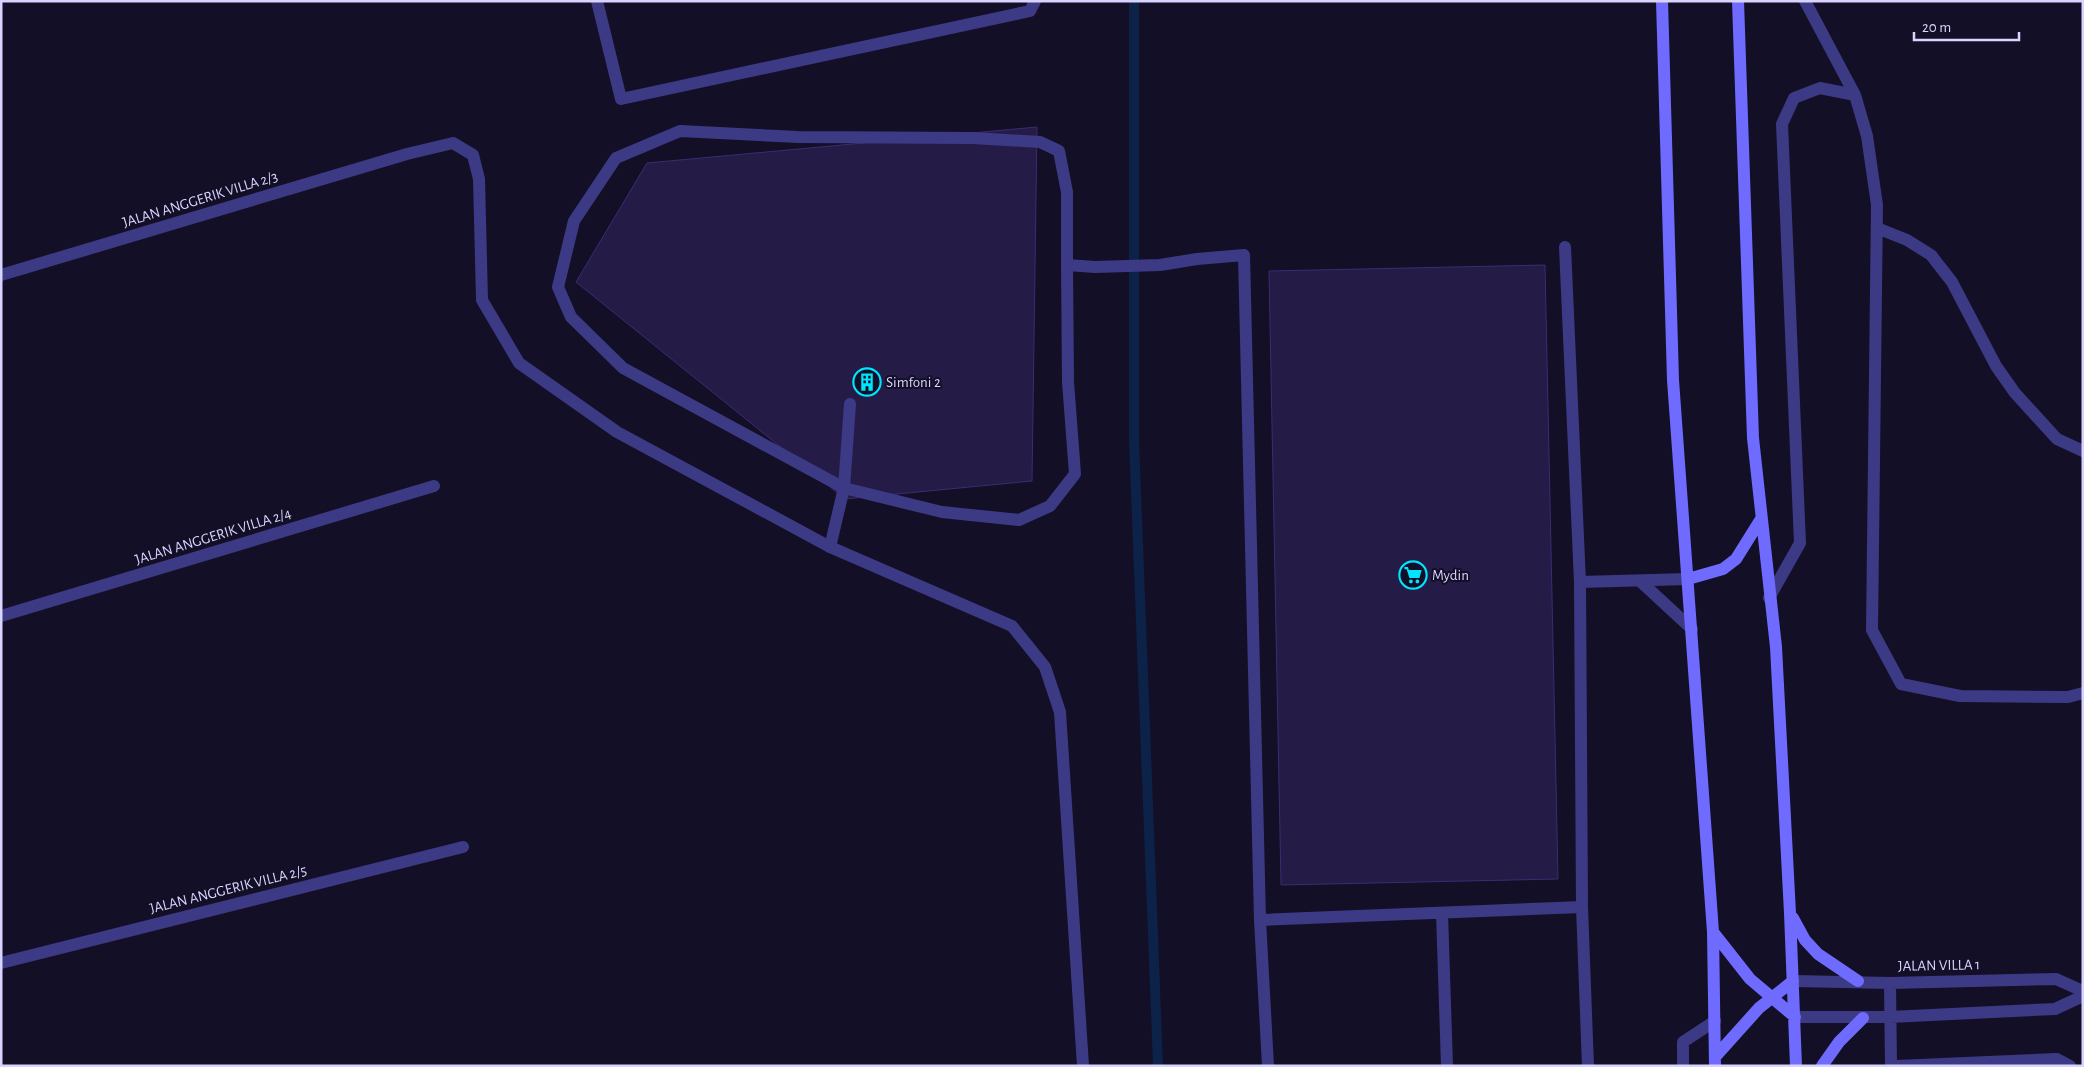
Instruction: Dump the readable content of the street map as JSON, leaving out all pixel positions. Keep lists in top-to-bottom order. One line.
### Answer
{"streets":{"street":["JALAN ANGGERIK VILLA 2/3","JALAN ANGGERIK VILLA 2/4","JALAN ANGGERIK VILLA 2/5","JALAN VILLA 1"]},"places":{"building":["Simfoni 2"],"supermarket":["Mydin"]},"scale_bar":"20 m"}
